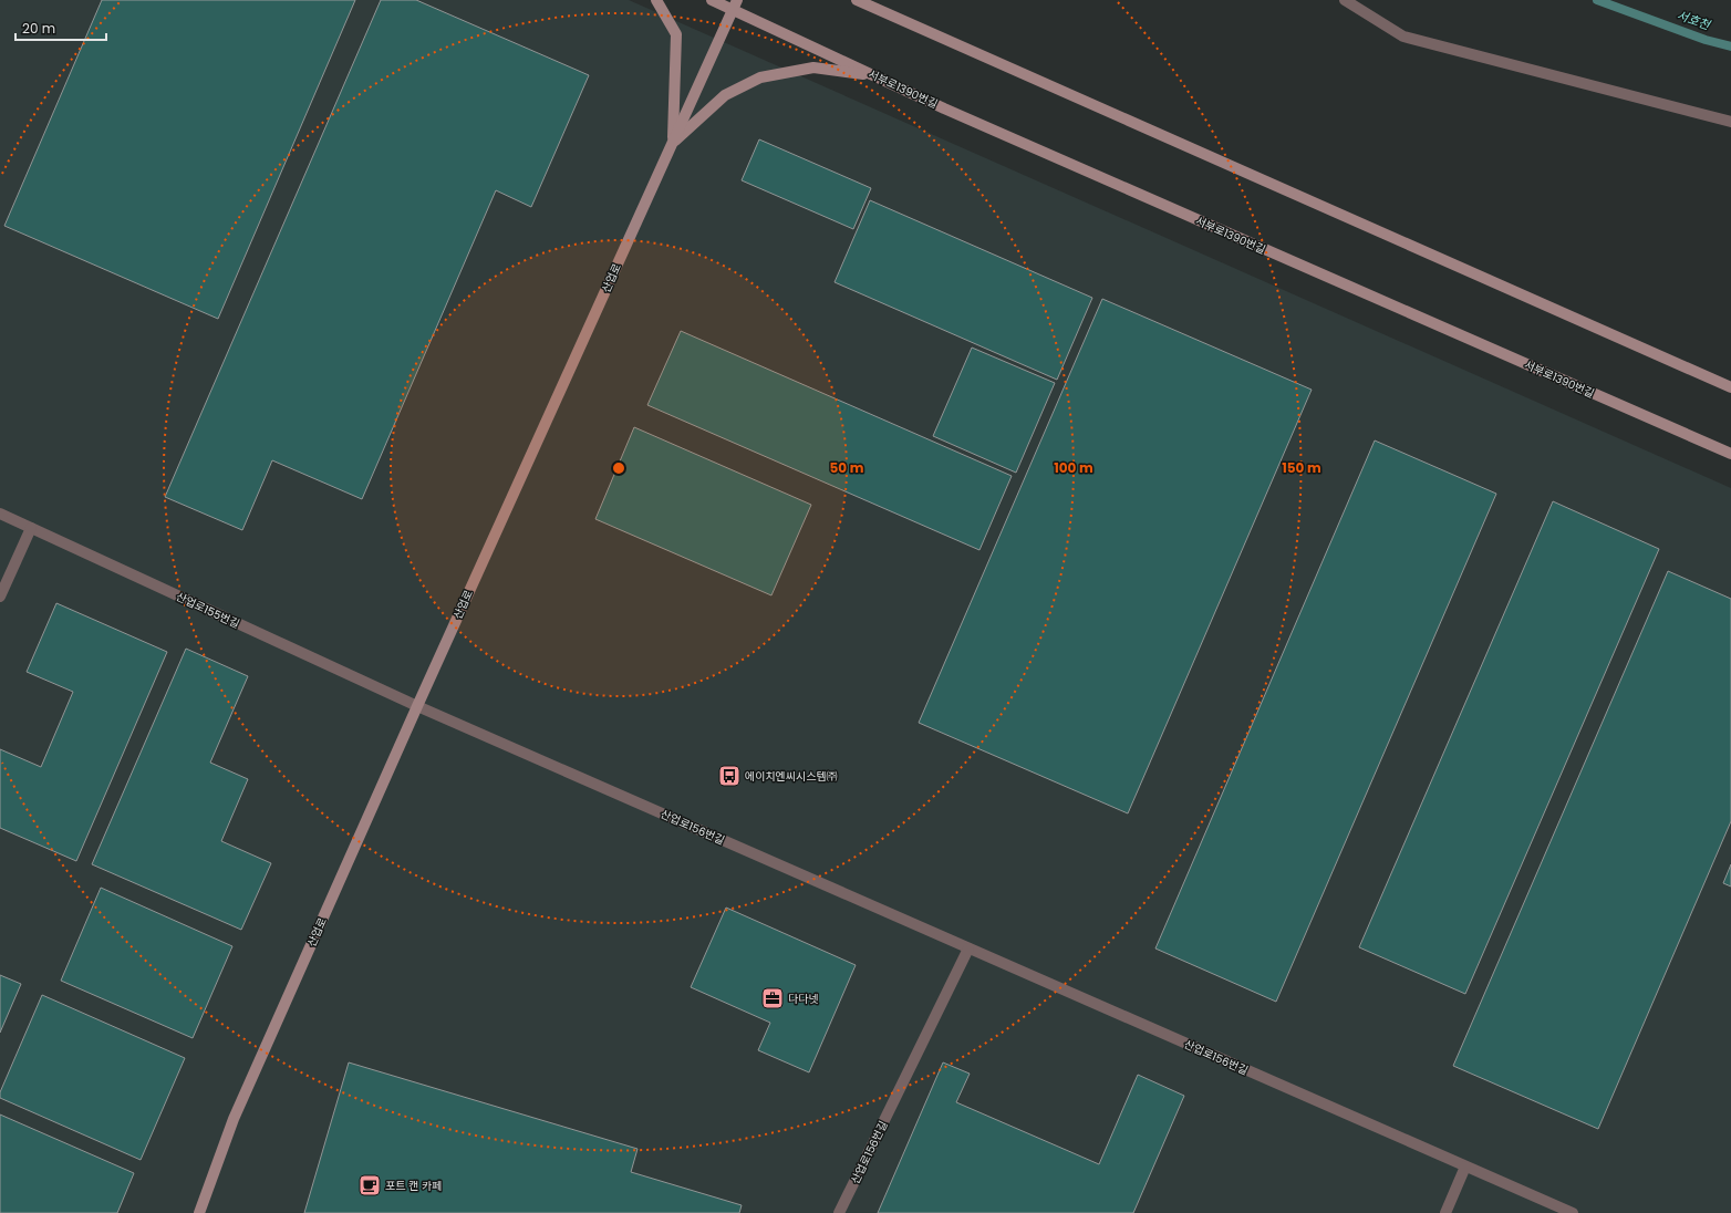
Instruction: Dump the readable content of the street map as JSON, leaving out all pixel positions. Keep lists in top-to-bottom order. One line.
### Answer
{"streets":{"street":["서부로1390번길","산업로","산업로155번길","산업로156번길"]},"crossings":[["서부로1390번길","산업로"],["산업로","산업로155번길"],["산업로","산업로156번길"],["산업로155번길","산업로156번길"]],"water":["서호천"],"places":{"bus stop":["에이치엔씨시스템㈜"],"office":["다다넷"],"cafe":["포트 캔 카페"]},"scale_bar":"20 m","rings":["50 m","100 m","150 m"]}
